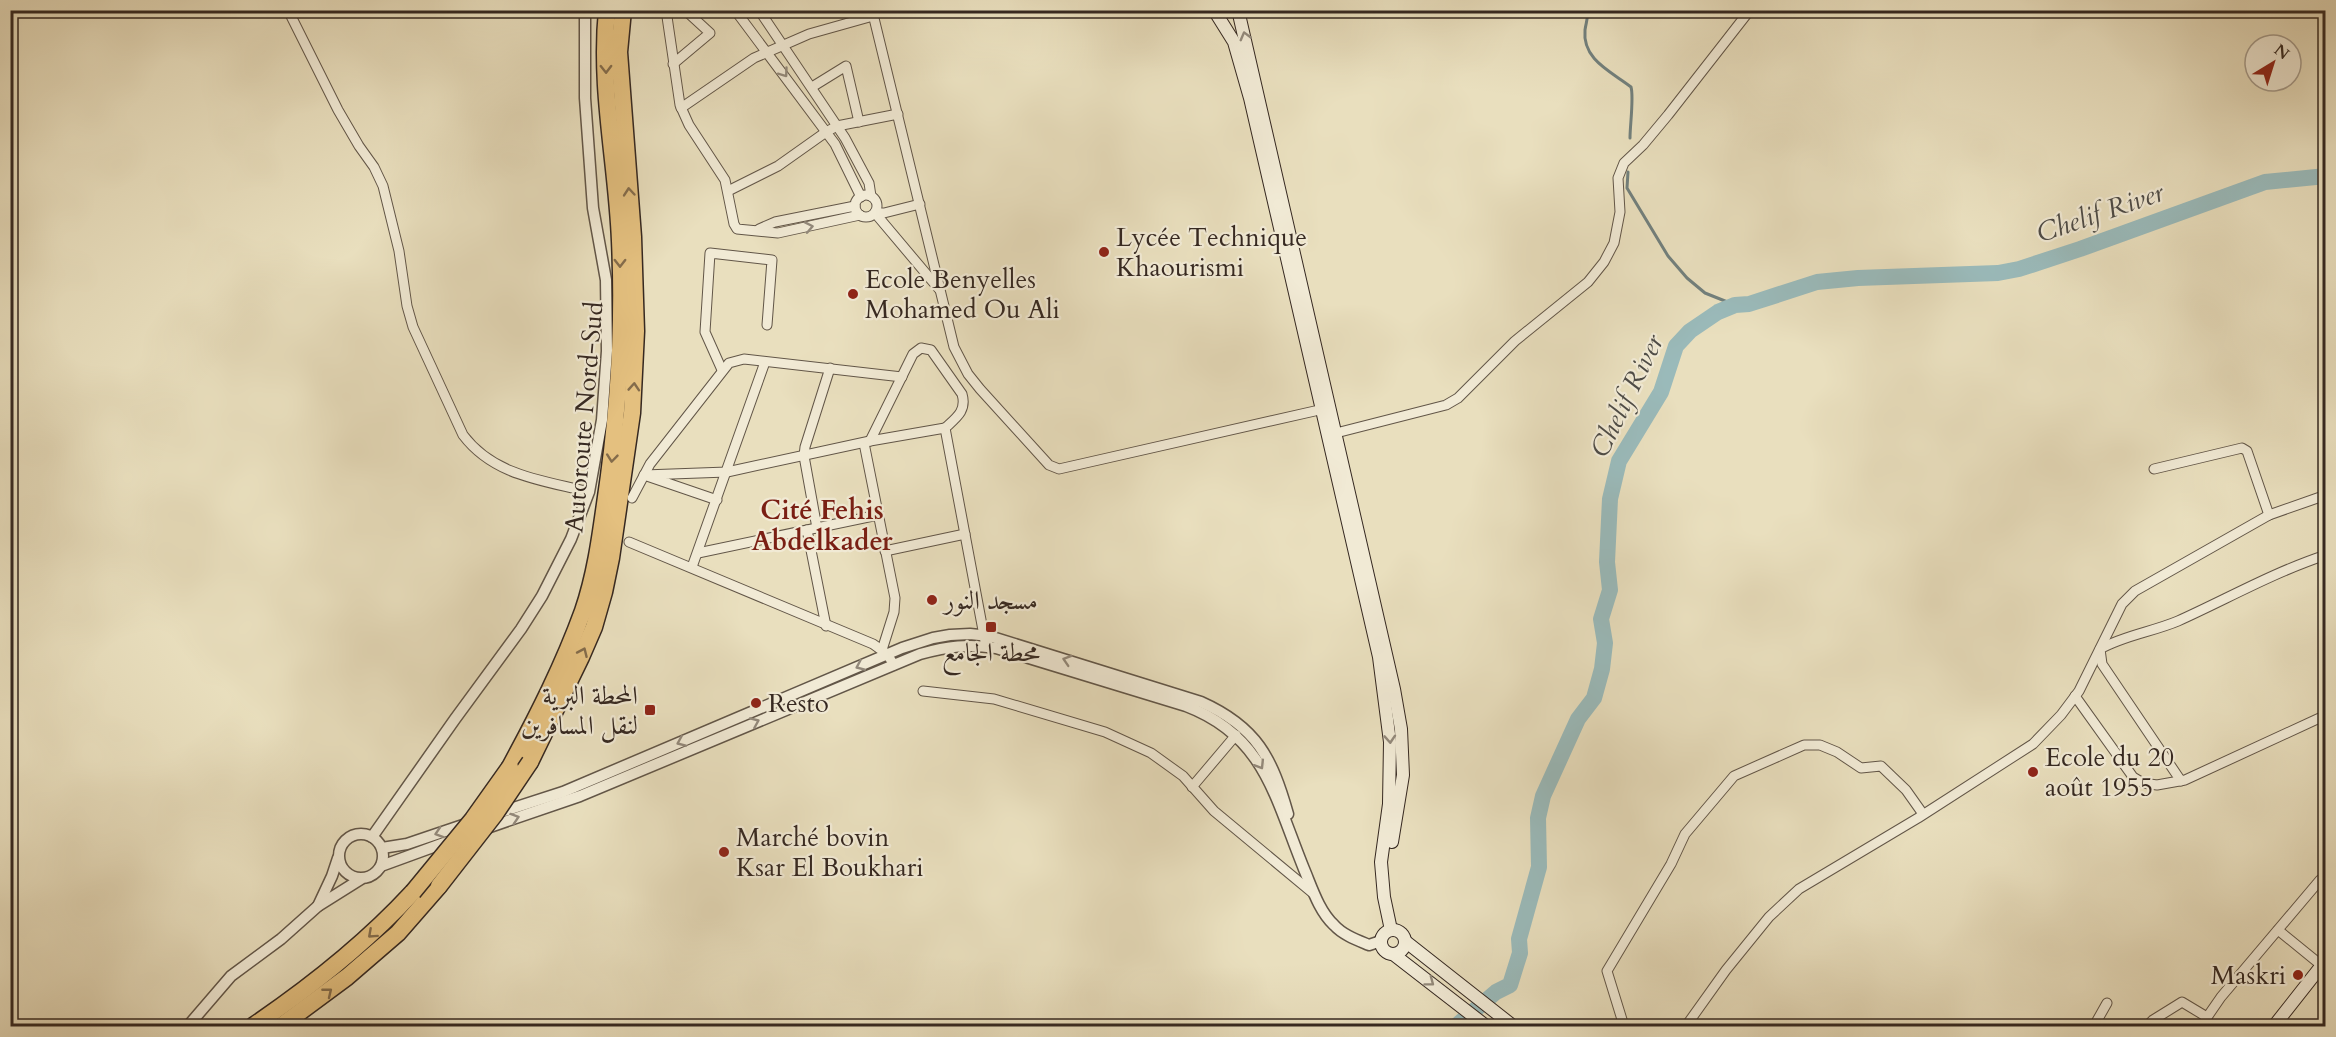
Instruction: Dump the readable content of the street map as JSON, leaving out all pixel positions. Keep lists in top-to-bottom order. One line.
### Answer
{"streets":{"highway":["Autoroute Nord-Sud"]},"districts":["Cité Fehis Abdelkader"],"water":["Chelif River"],"places":{"other":["Lycée Technique Khaourismi","Ecole Benyelles Mohamed Ou Ali","مسجد النور","Resto","Ecole du 20 août 1955","Marché bovin Ksar El Boukhari","Maskri"],"transit":["محطة الجامع","المحطة البرية لنقل المسافرين"]},"north":"top right"}
